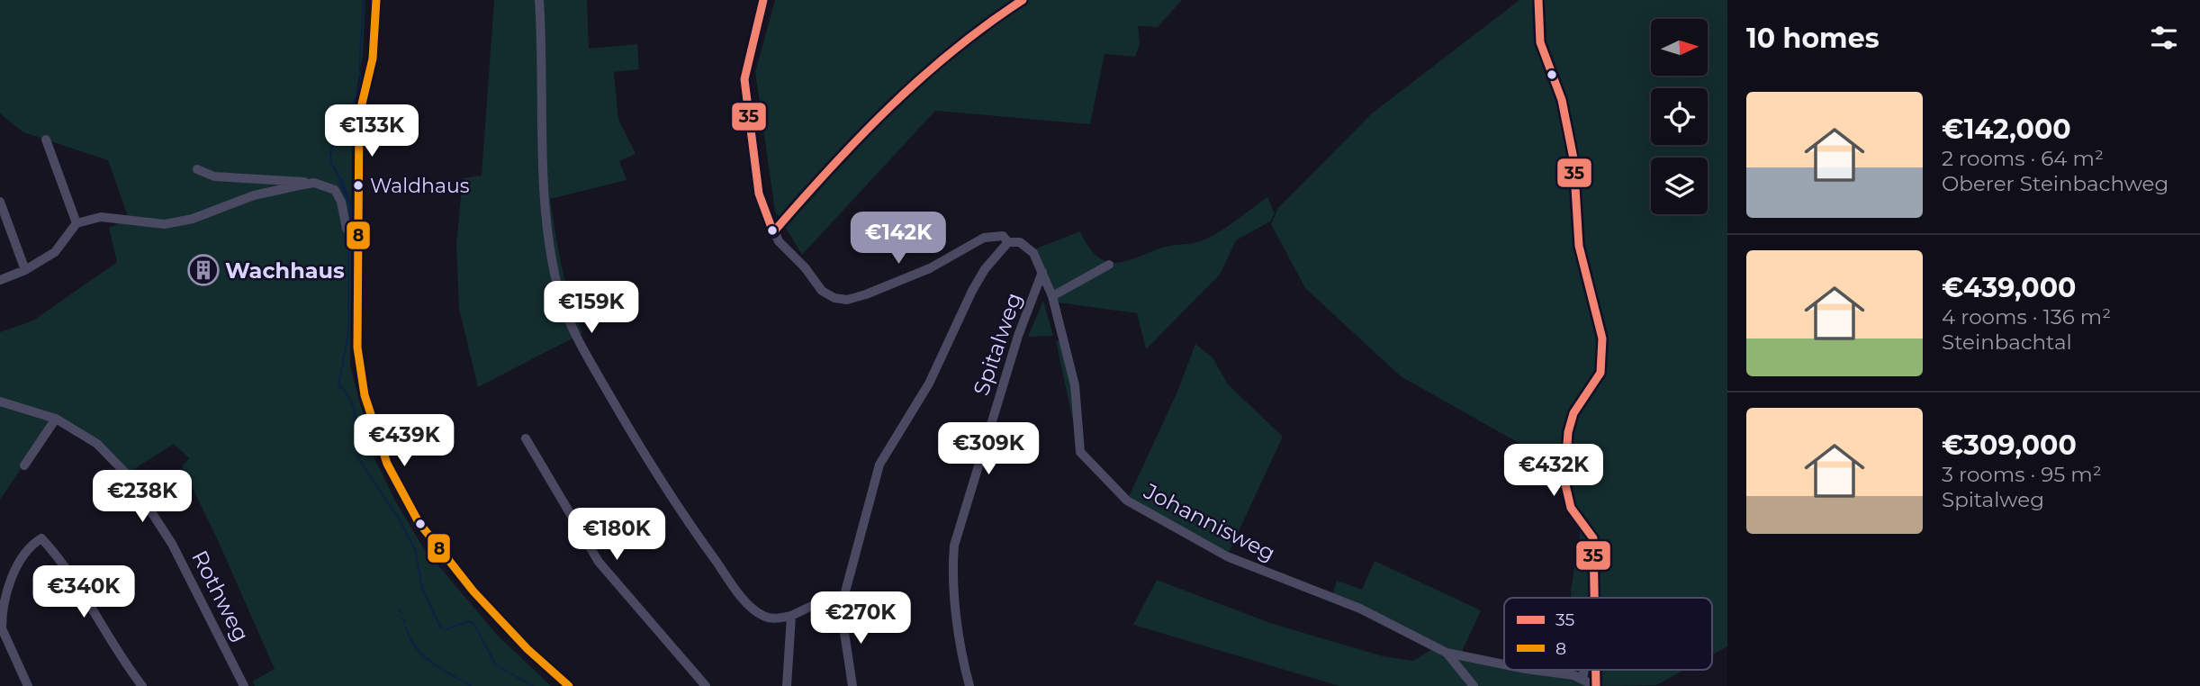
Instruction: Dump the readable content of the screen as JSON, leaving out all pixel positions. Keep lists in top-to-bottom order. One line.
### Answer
{"streets":{"street":["Spitalweg","Johannisweg","Rothweg"]},"crossings":[["Spitalweg","Johannisweg"]],"places":{"other":["Waldhaus"],"building":["Wachhaus"]},"lines":["transit line 35","transit line 8"],"legend":["35","8"],"north":"right","page":{"heading":"10 homes","list":[{"name":"€142,000","note":"2 rooms · 64 m² · Oberer Steinbachweg"},{"name":"€439,000","note":"4 rooms · 136 m² · Steinbachtal"},{"name":"€309,000","note":"3 rooms · 95 m² · Spitalweg"}],"price":["€133K","€142K","€159K","€439K","€309K","€432K","€238K","€180K","€340K","€270K"]}}
